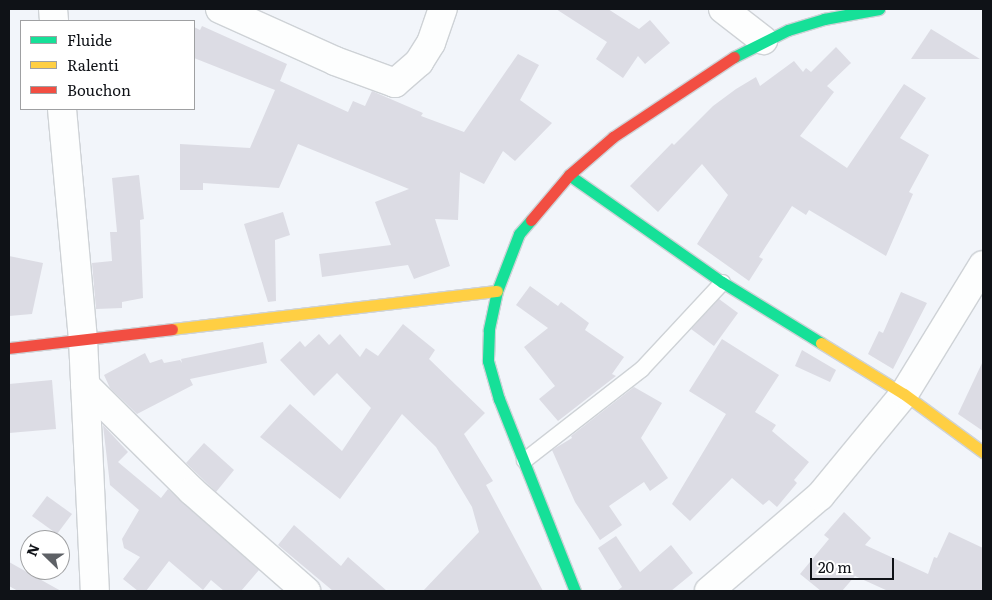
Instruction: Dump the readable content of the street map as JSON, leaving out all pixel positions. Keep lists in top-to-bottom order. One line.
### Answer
{"legend":["Fluide","Ralenti","Bouchon"],"scale_bar":"20 m","north":"left"}
